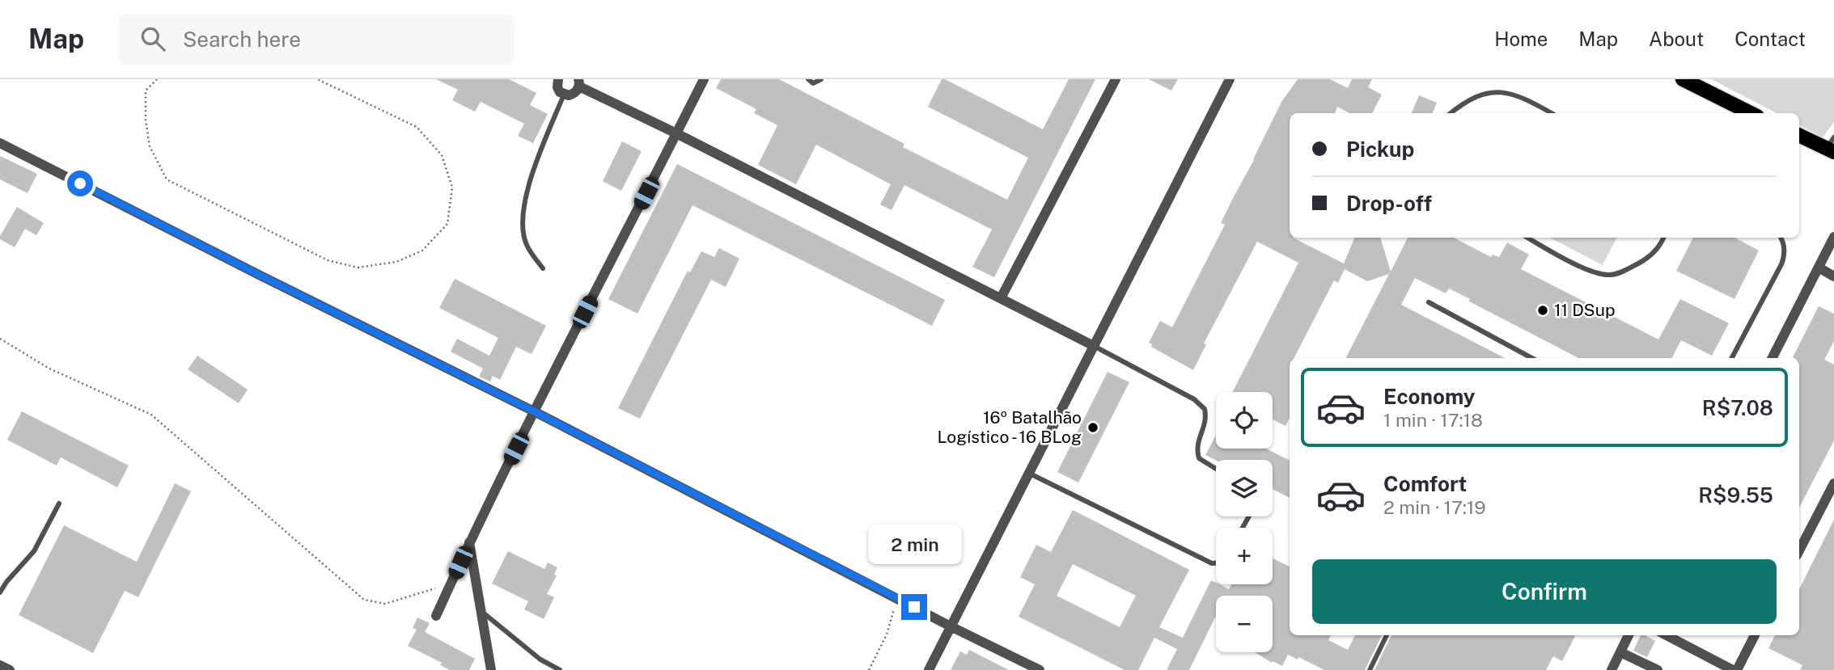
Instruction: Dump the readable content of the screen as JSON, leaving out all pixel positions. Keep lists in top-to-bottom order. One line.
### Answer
{"places":["11 DSup","16º Batalhão Logístico - 16 BLog"],"page":{"header":"Map","search":"Search here","nav":["Home","Map","About","Contact"],"banner":["Pickup","Drop-off"],"list":[{"name":"Economy","note":"1 min · 17:18","value":"R$7.08"},{"name":"Comfort","note":"2 min · 17:19","value":"R$9.55"}],"map_buttons":["+","−"],"bubble":"2 min","buttons":"Confirm"}}
